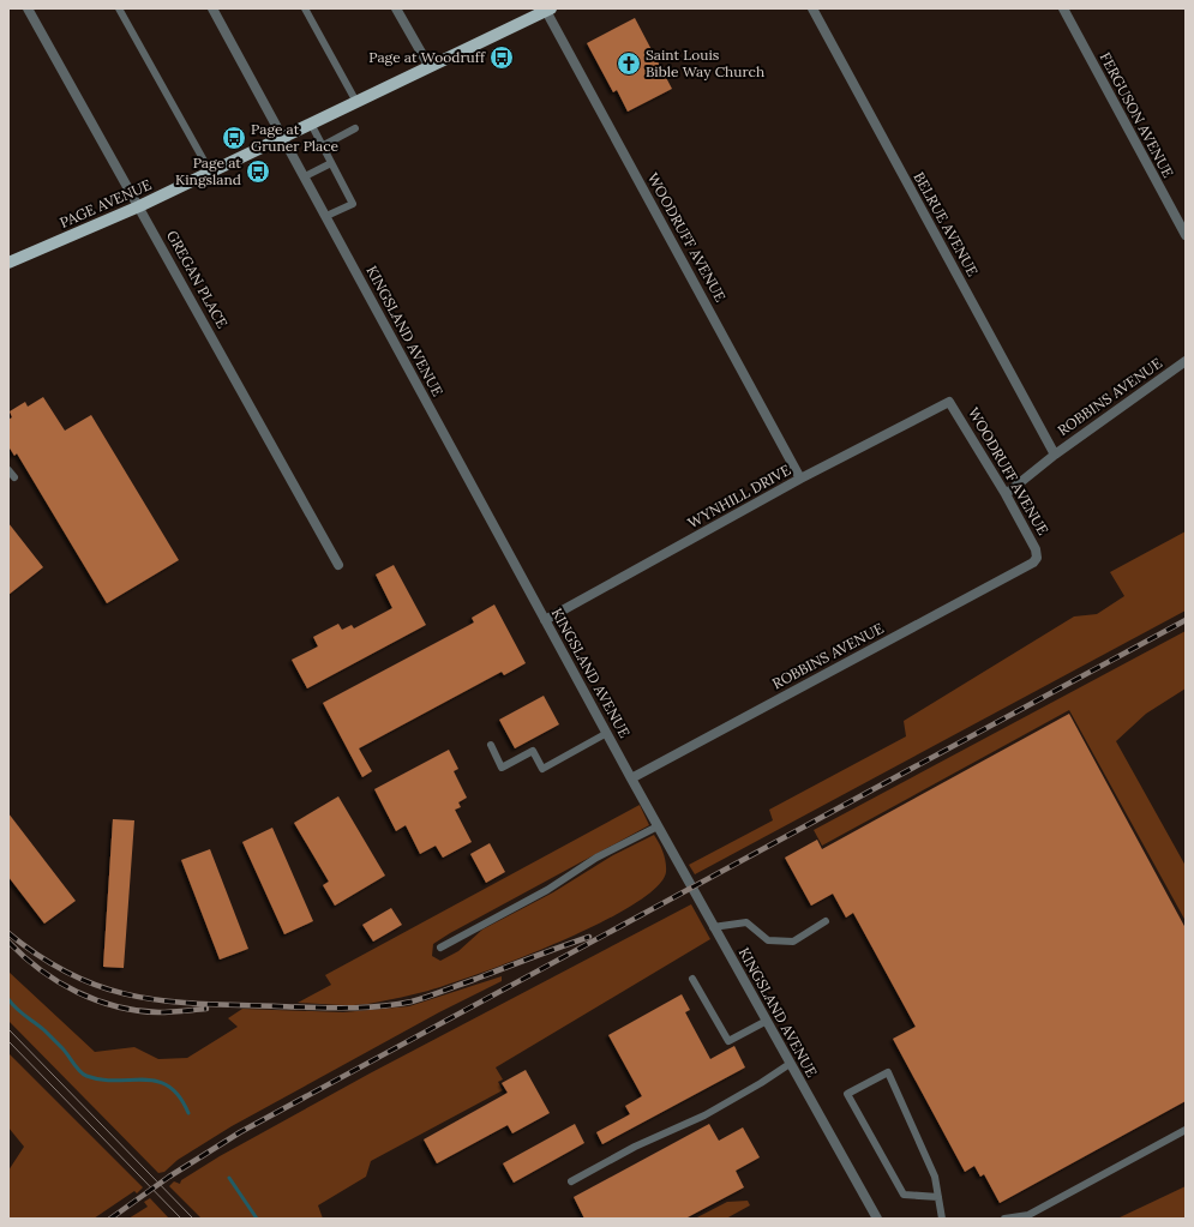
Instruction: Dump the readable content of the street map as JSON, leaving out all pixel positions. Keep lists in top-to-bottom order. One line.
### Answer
{"streets":{"main road":["PAGE AVENUE"],"street":["FERGUSON AVENUE","BELRUE AVENUE","WOODRUFF AVENUE","GREGAN PLACE","KINGSLAND AVENUE","ROBBINS AVENUE","WYNHILL DRIVE"]},"crossings":[["PAGE AVENUE","WOODRUFF AVENUE"],["PAGE AVENUE","GREGAN PLACE"],["PAGE AVENUE","KINGSLAND AVENUE"],["BELRUE AVENUE","ROBBINS AVENUE"],["WOODRUFF AVENUE","ROBBINS AVENUE"],["WOODRUFF AVENUE","WYNHILL DRIVE"],["KINGSLAND AVENUE","ROBBINS AVENUE"],["KINGSLAND AVENUE","WYNHILL DRIVE"]],"places":{"bus stop":["Page at Woodruff","Page at Gruner Place","Page at Kingsland"],"church":["Saint Louis Bible Way Church"]}}
